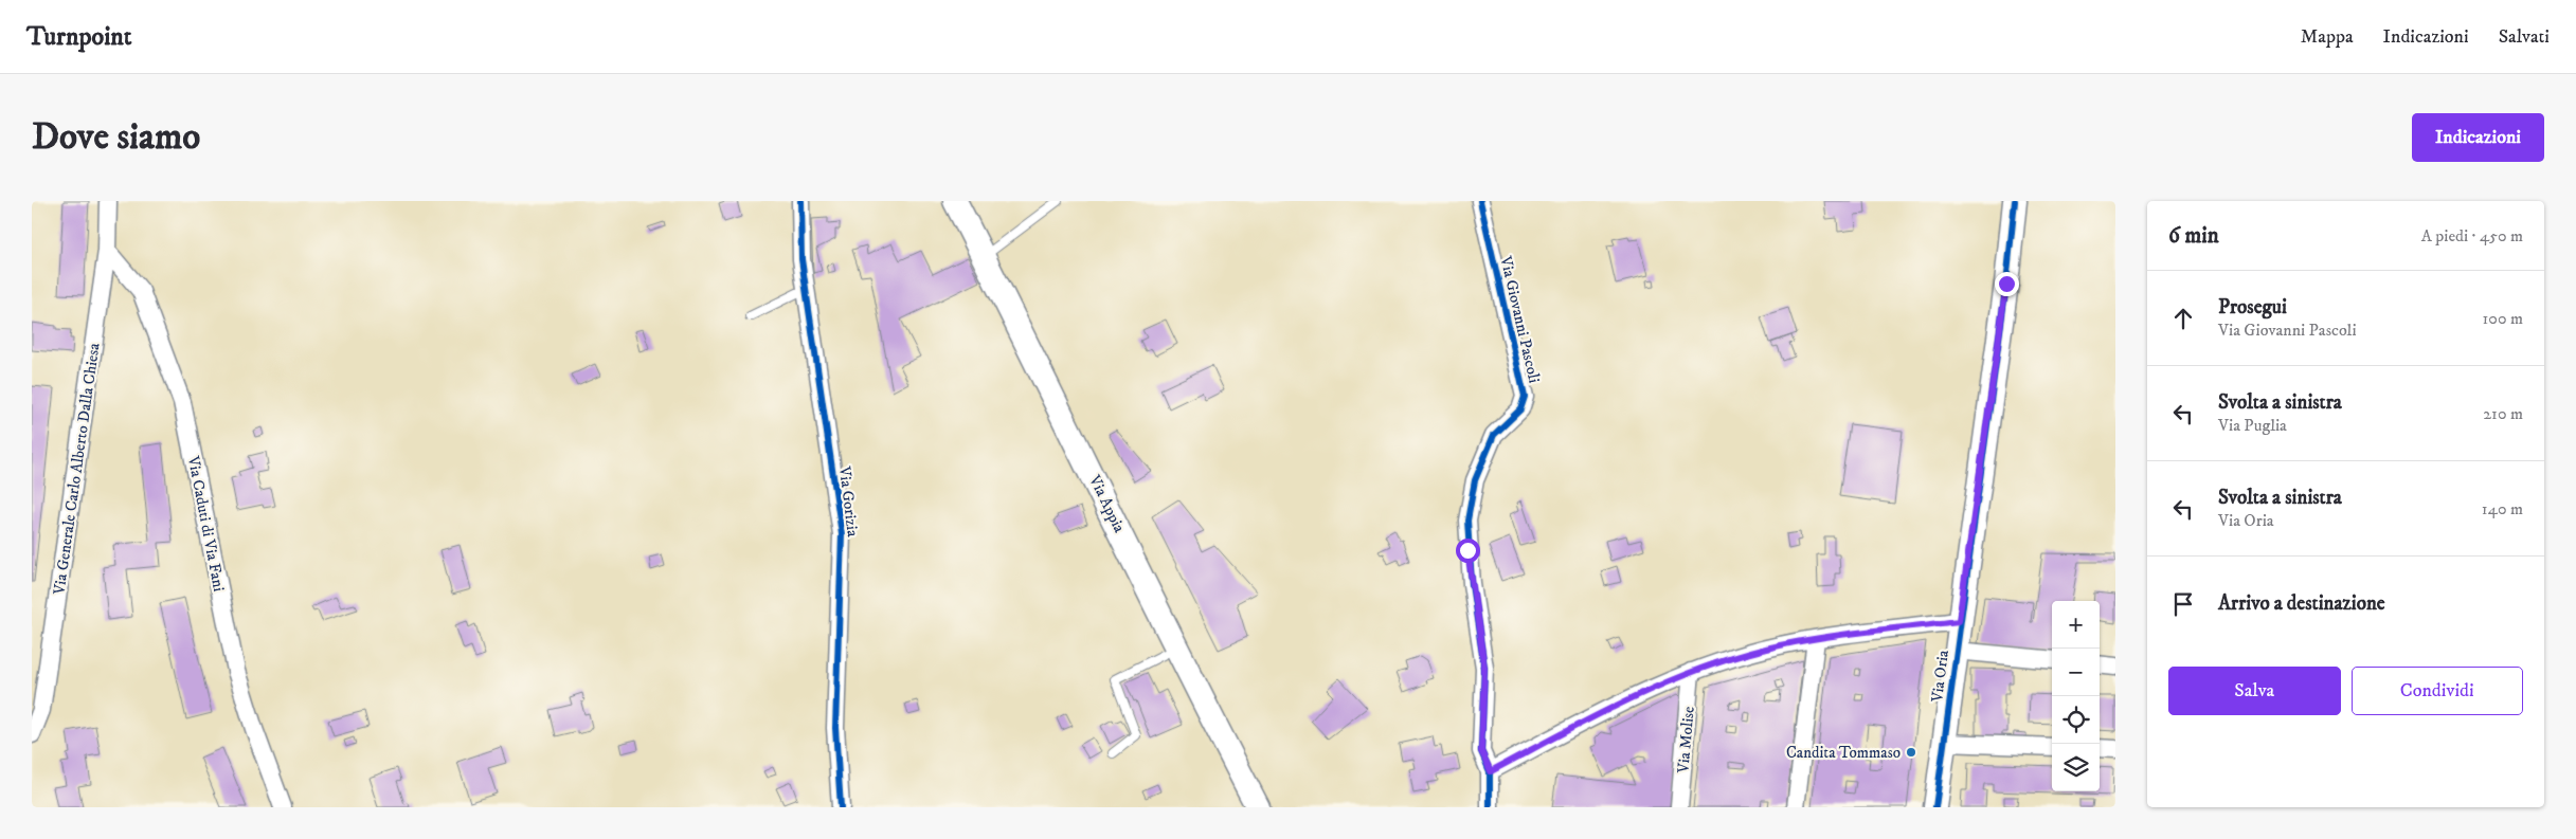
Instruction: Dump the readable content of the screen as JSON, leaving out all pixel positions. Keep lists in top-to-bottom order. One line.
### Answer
{"streets":{"main road":["Via Appia","Via Oria"],"street":["Via Giovanni Pascoli","Via Generale Carlo Alberto Dalla Chiesa","Via Gorizia","Via Caduti di Via Fani","Via Molise"]},"crossings":[["Via Generale Carlo Alberto Dalla Chiesa","Via Caduti di Via Fani"]],"places":["Candita Tommaso"],"page":{"header":"Turnpoint","nav":["Mappa","Indicazioni","Salvati"],"buttons":["Indicazioni",["Salva","Condividi"]],"title":"Dove siamo","heading":["6 min","A piedi · 450 m"],"list":[["Prosegui","Via Giovanni Pascoli","100 m"],["Svolta a sinistra","Via Puglia","210 m"],["Svolta a sinistra","Via Oria","140 m"],"Arrivo a destinazione"],"map_buttons":["+","−"]}}
